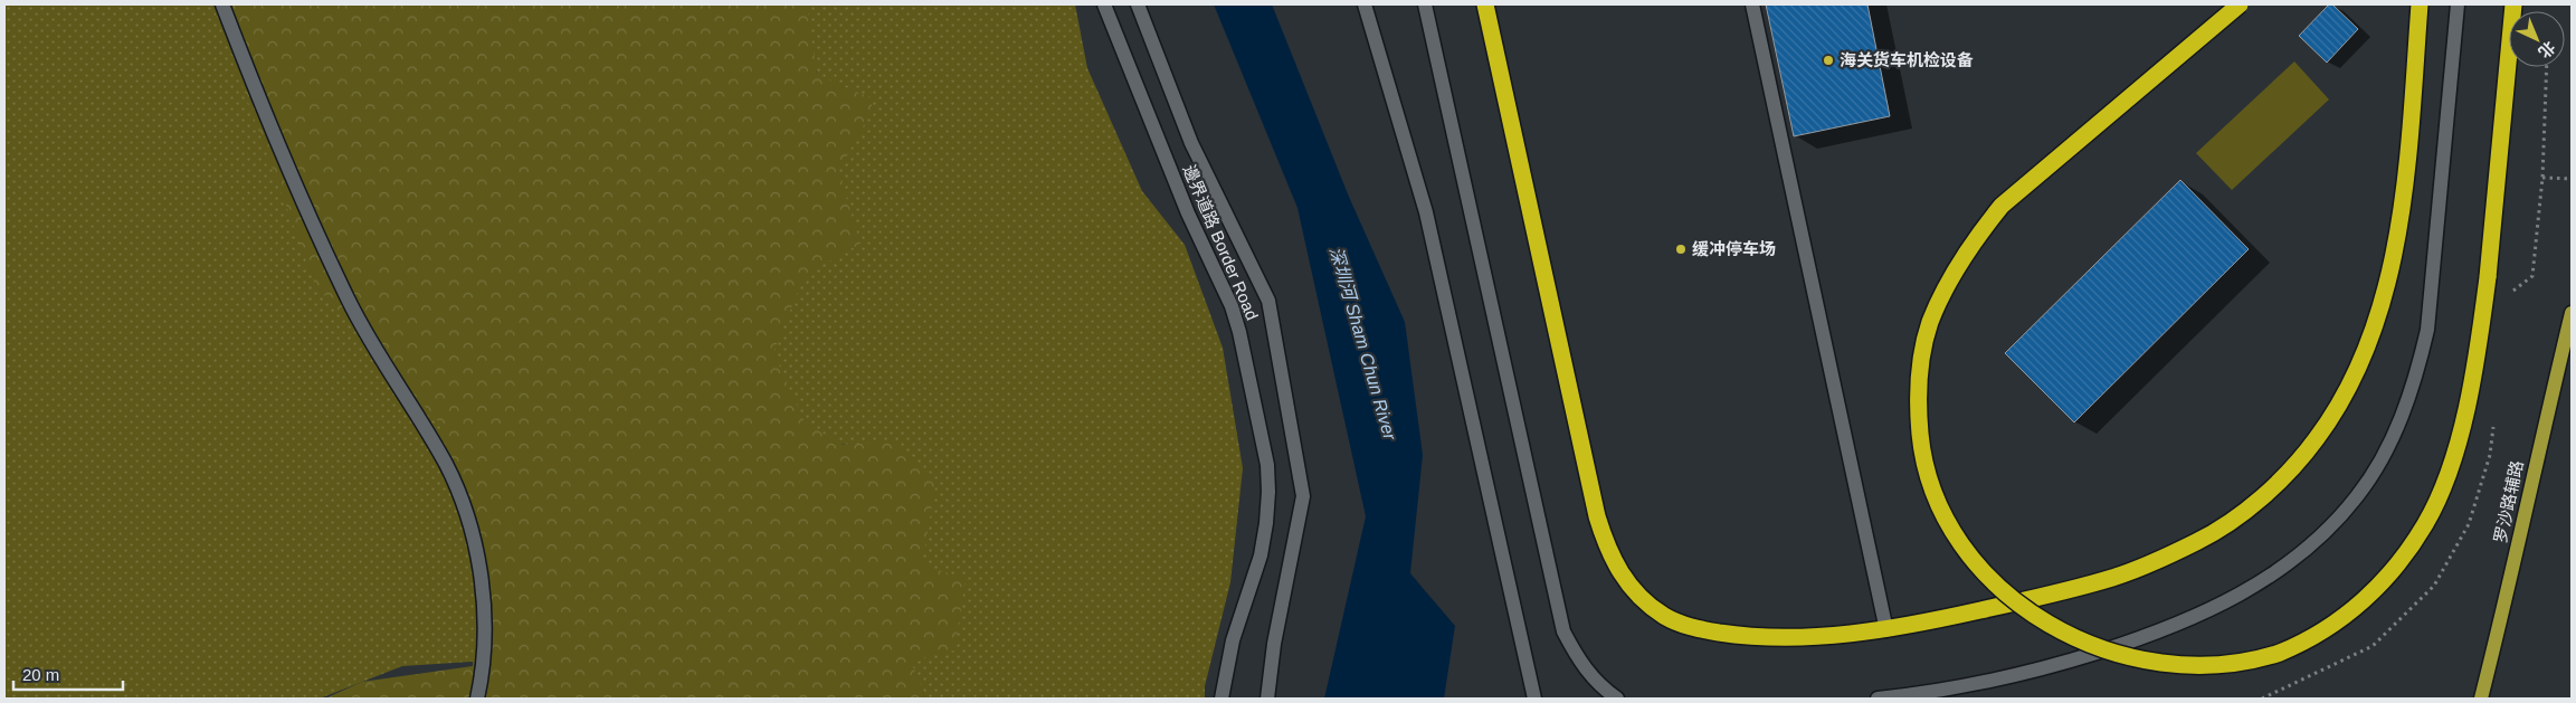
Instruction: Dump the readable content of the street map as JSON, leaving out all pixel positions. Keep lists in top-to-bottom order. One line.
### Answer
{"streets":{"main road":["罗沙路辅路"],"lane":["邊界道路 Border Road"]},"water":["深圳河 Sham Chun River"],"places":["海关货车机检设备","缓冲停车场"],"scale_bar":"20 m","north":"bottom right"}
